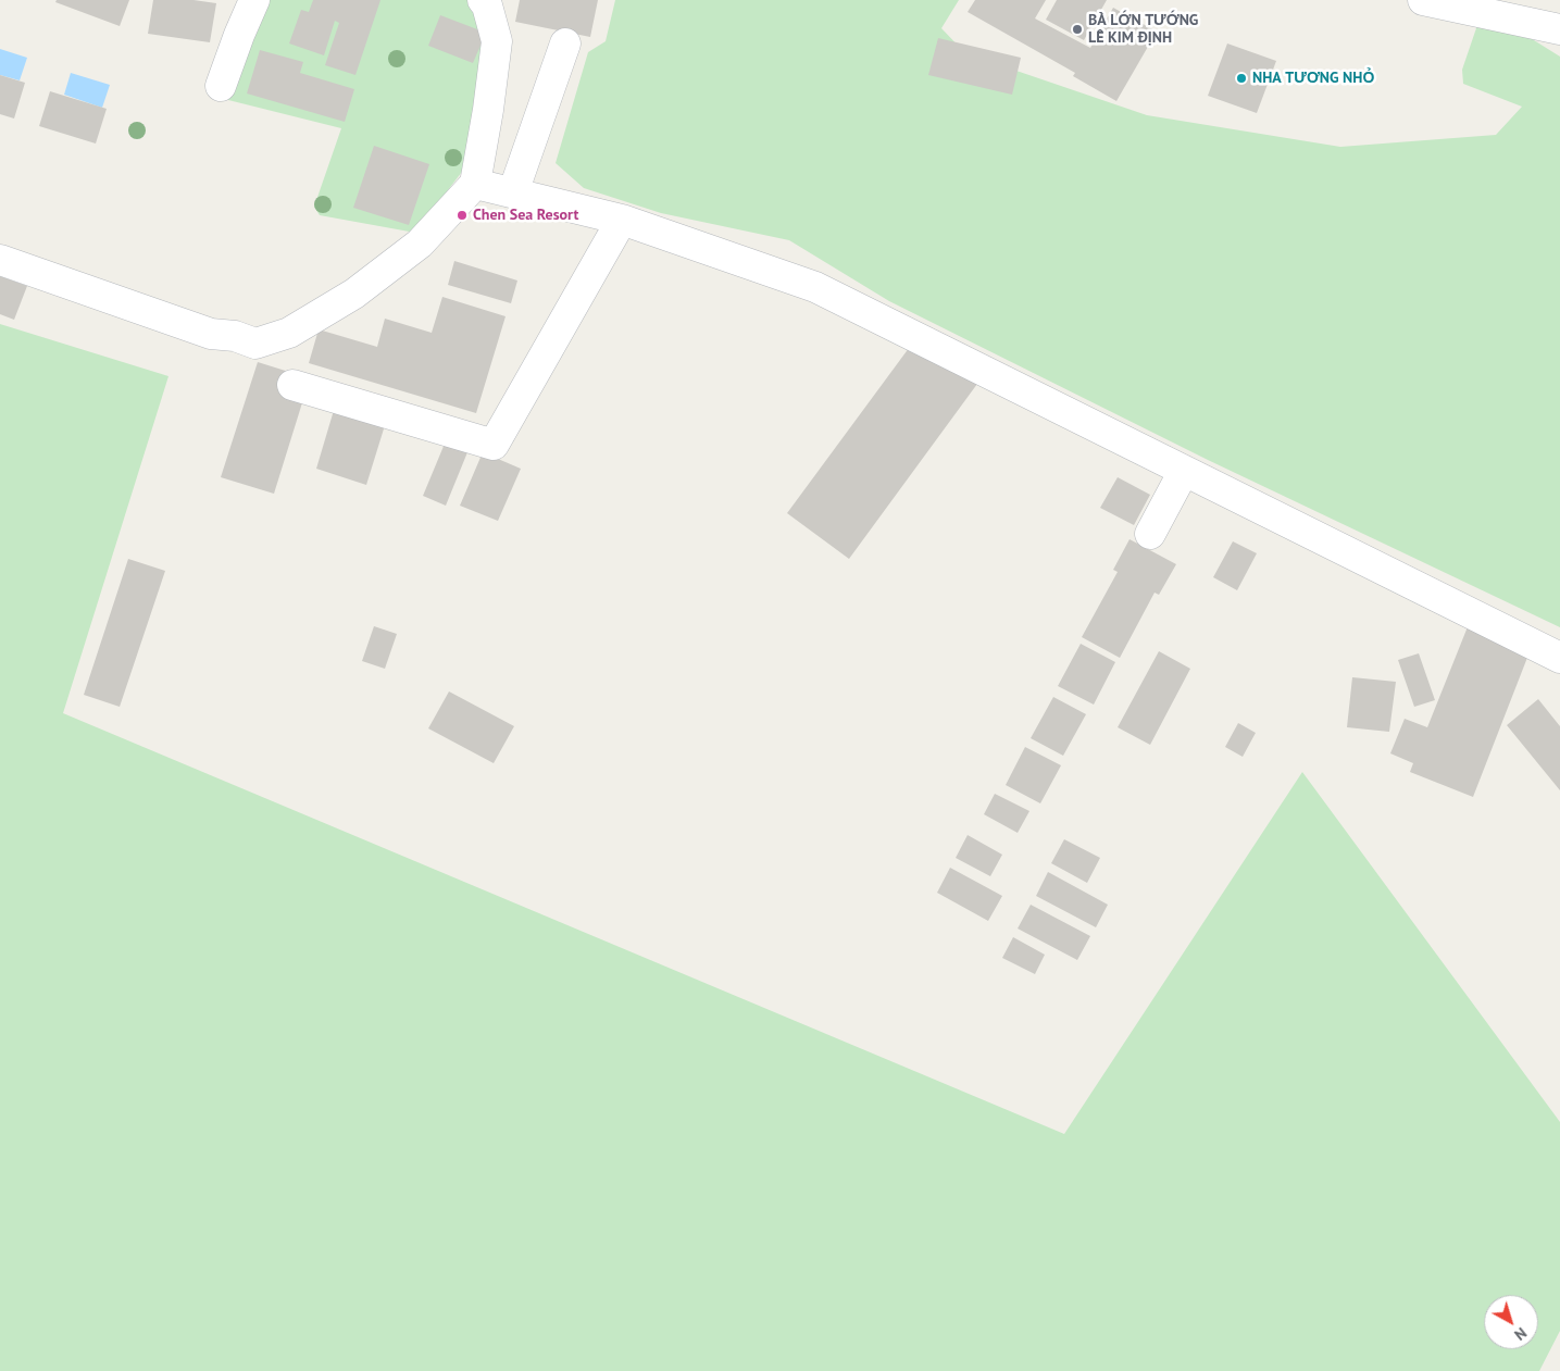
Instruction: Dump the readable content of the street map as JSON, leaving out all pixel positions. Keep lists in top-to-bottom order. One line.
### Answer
{"places":["BÀ LỚN TƯỚNG LÊ KIM ĐỊNH","NHA TƯƠNG NHỎ","Chen Sea Resort"],"north":"bottom right"}
